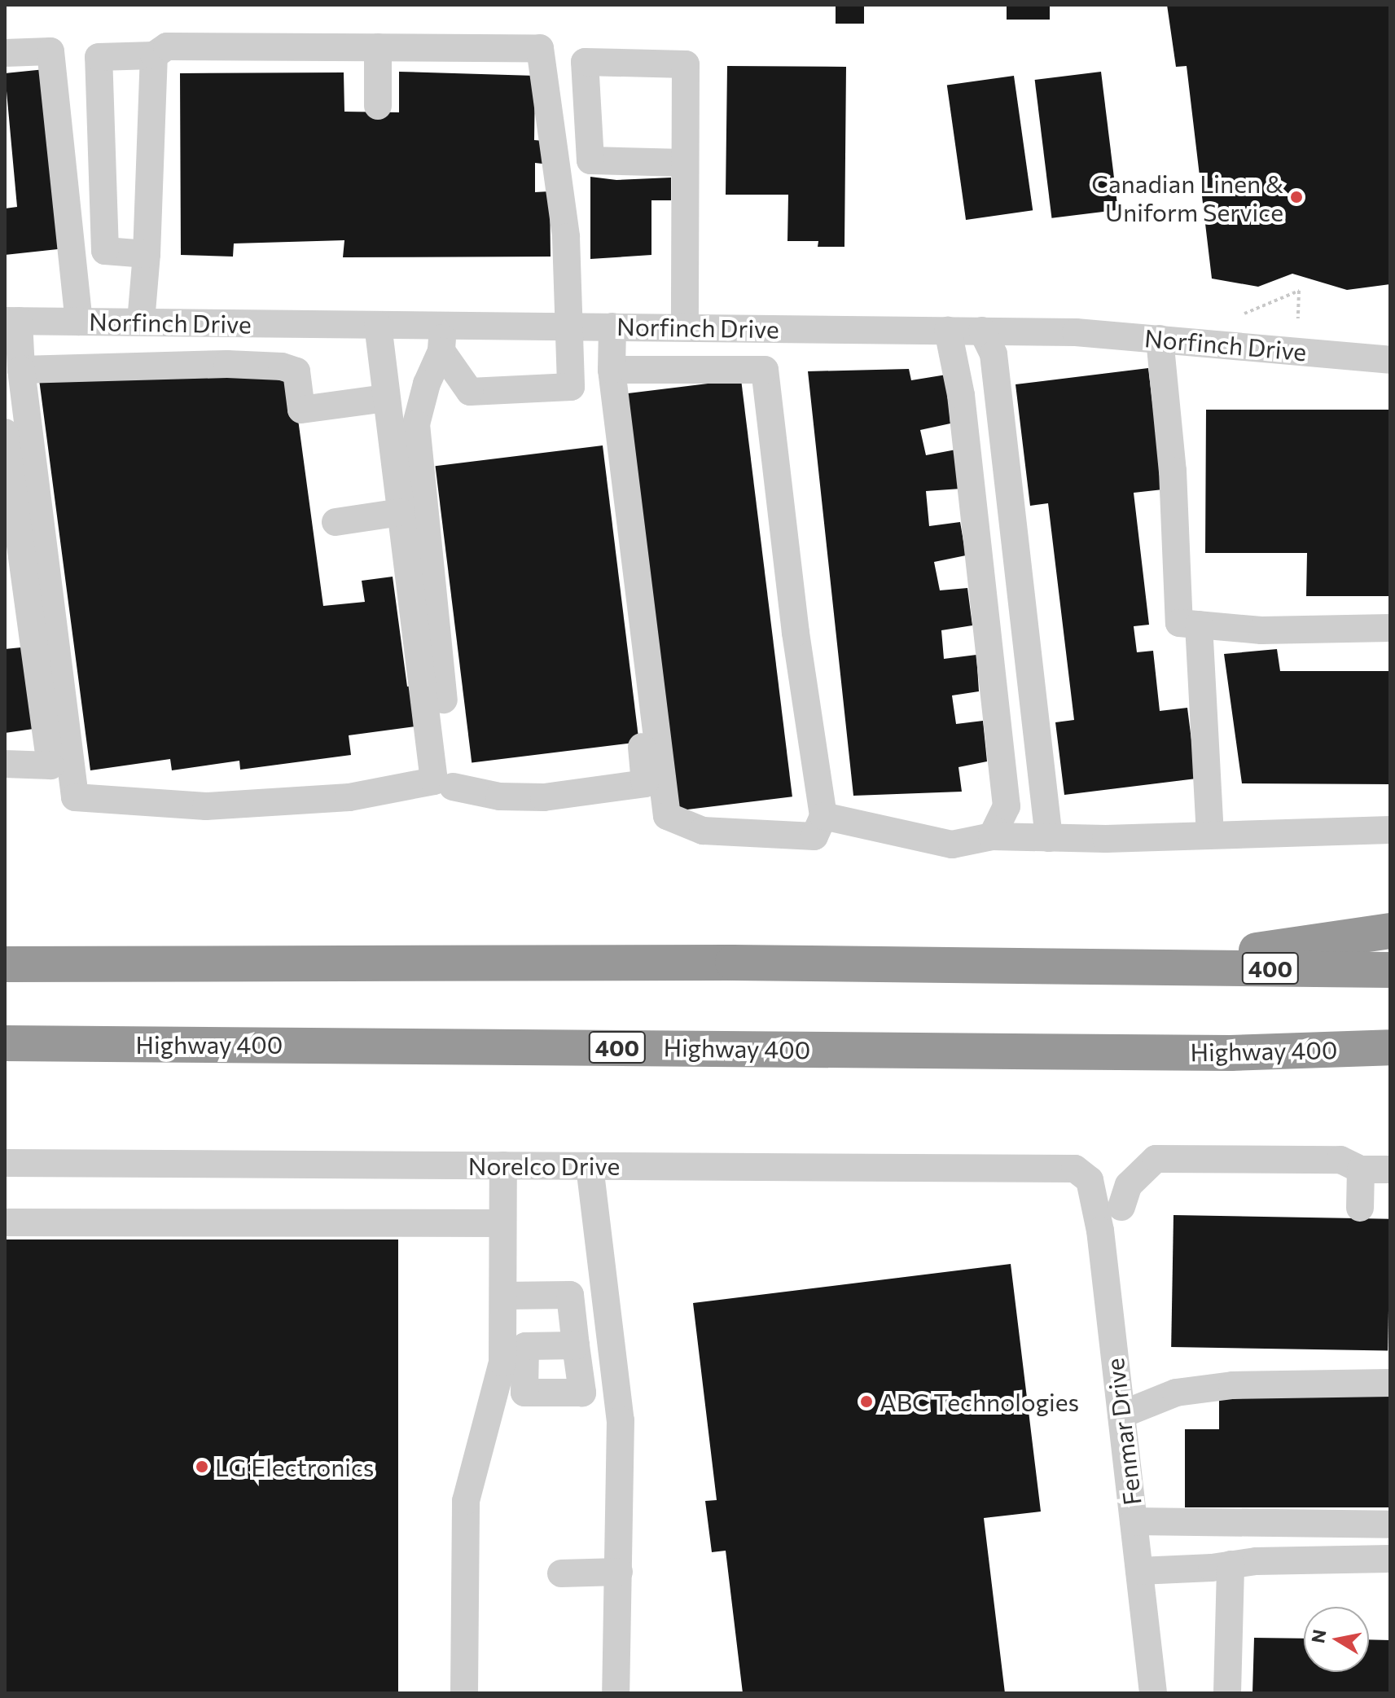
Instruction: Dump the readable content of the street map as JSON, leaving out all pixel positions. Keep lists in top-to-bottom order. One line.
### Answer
{"streets":{"highway":["400","Highway 400"],"street":["Norfinch Drive","Norelco Drive","Fenmar Drive"]},"crossings":[["Norelco Drive","Fenmar Drive"]],"places":["Canadian Linen & Uniform Service","ABC Technologies","LG Electronics"],"north":"left"}
